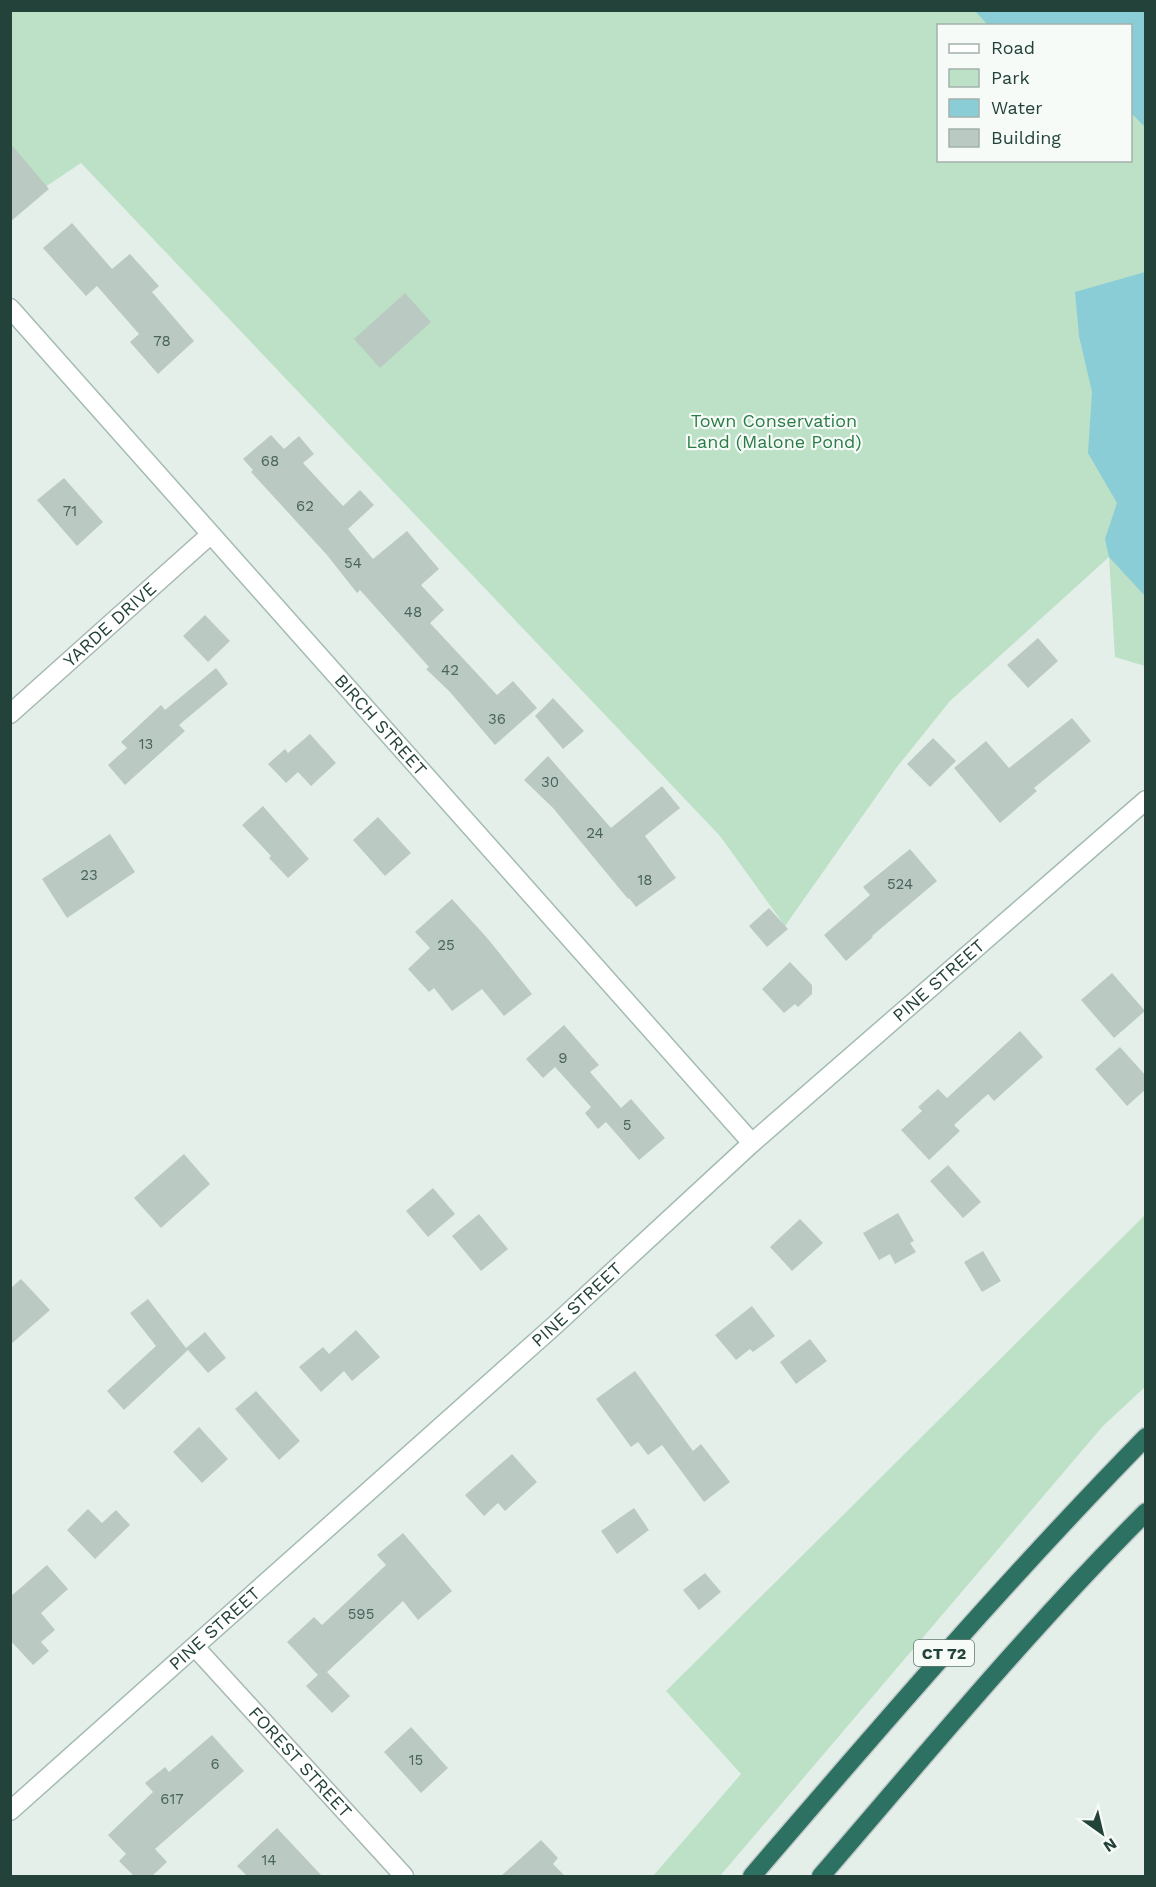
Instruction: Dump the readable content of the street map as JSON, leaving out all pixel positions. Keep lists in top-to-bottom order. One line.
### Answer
{"streets":{"highway":["CT 72"],"main road":["YARDE DRIVE","BIRCH STREET","PINE STREET","FOREST STREET"]},"crossings":[["YARDE DRIVE","BIRCH STREET"],["BIRCH STREET","PINE STREET"],["PINE STREET","FOREST STREET"]],"parks":["Town Conservation Land (Malone Pond)"],"house_numbers":["78","68","62","71","54","48","42","36","13","30","24","23","18","524","25","9","5","595","15","6","617","14"],"legend":["Road","Park","Water","Building"],"north":"bottom right"}
